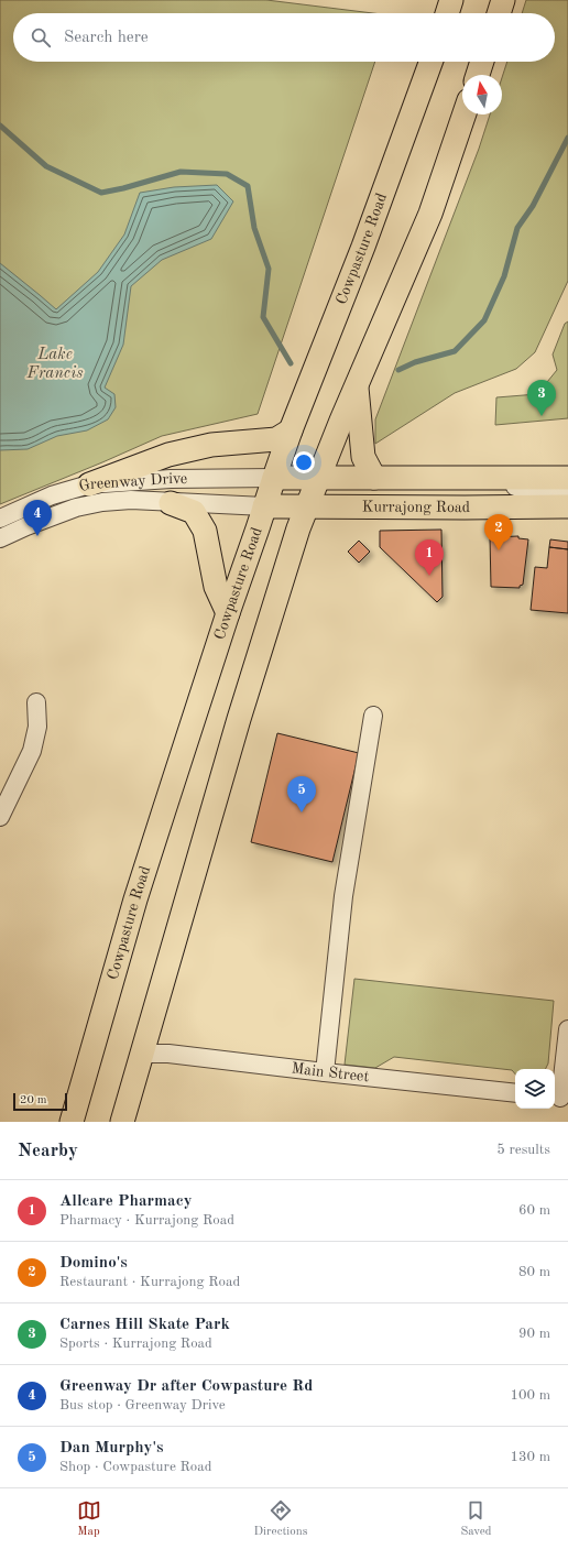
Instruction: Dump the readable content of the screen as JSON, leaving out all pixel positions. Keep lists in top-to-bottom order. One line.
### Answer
{"streets":{"main road":["Cowpasture Road","Kurrajong Road"],"street":["Greenway Drive","Main Street"]},"crossings":[["Cowpasture Road","Greenway Drive"],["Cowpasture Road","Kurrajong Road"],["Greenway Drive","Kurrajong Road"]],"water":["Lake Francis"],"scale_bar":"20 m","north":"top","page":{"search":"Search here","pins":["3","4","2","1","5"],"scale":"20 m","heading":["Nearby","5 results"],"list":[{"mark":"1","name":"Allcare Pharmacy","note":"Pharmacy · Kurrajong Road","value":"60 m"},{"mark":"2","name":"Domino's","note":"Restaurant · Kurrajong Road","value":"80 m"},{"mark":"3","name":"Carnes Hill Skate Park","note":"Sports · Kurrajong Road","value":"90 m"},{"mark":"4","name":"Greenway Dr after Cowpasture Rd","note":"Bus stop · Greenway Drive","value":"100 m"},{"mark":"5","name":"Dan Murphy's","note":"Shop · Cowpasture Road","value":"130 m"}],"nav":["Map","Directions","Saved"]}}
